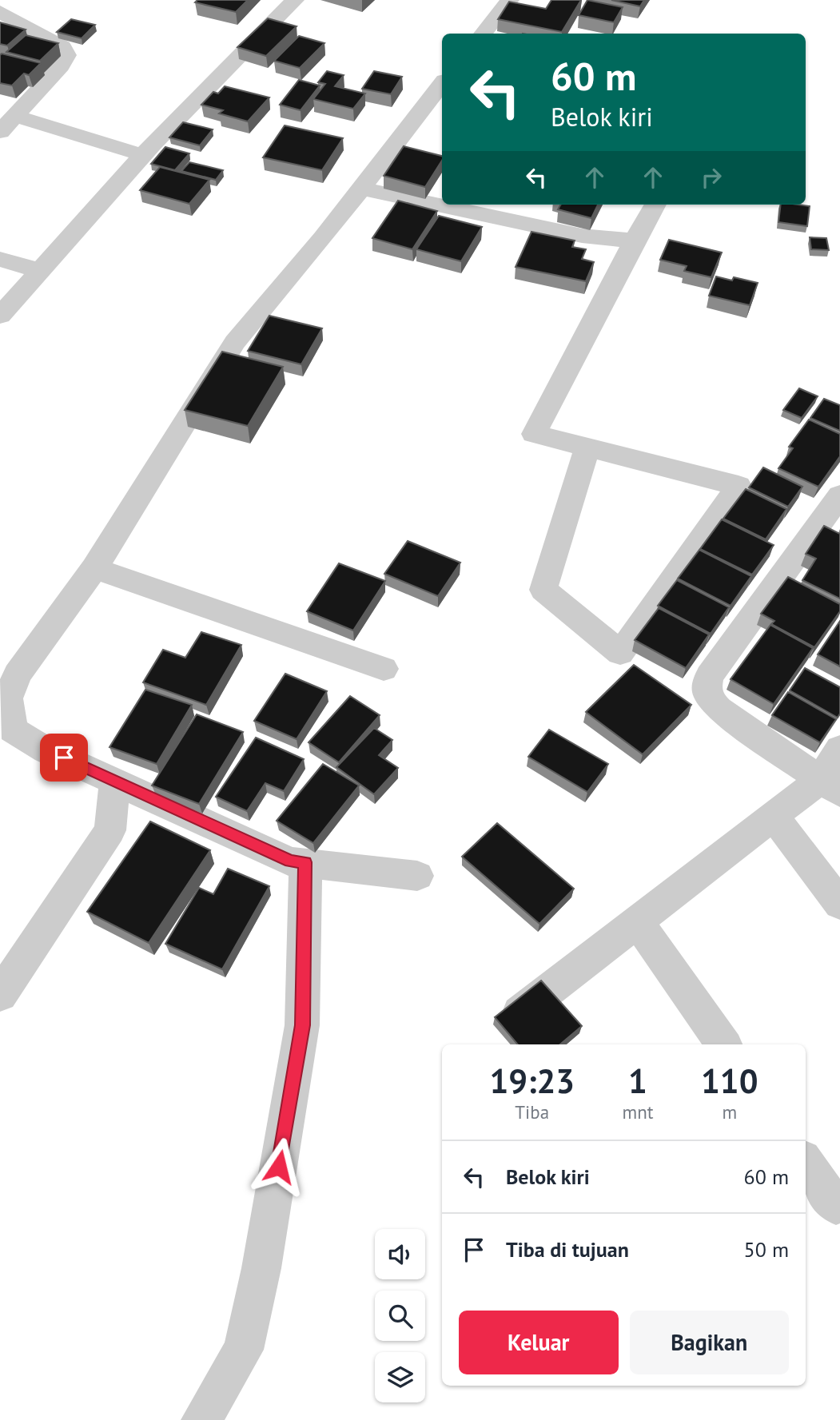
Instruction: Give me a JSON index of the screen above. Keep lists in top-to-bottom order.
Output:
{
  "page": {
    "turn": ["60 m", "Belok kiri"],
    "eta": [
      "19:23",
      "Tiba",
      "1",
      "mnt",
      "110",
      "m"
    ],
    "list": [
      {
        "name": "Belok kiri",
        "value": "60 m"
      },
      {
        "name": "Tiba di tujuan",
        "value": "50 m"
      }
    ],
    "buttons": ["Keluar", "Bagikan"]
  }
}
